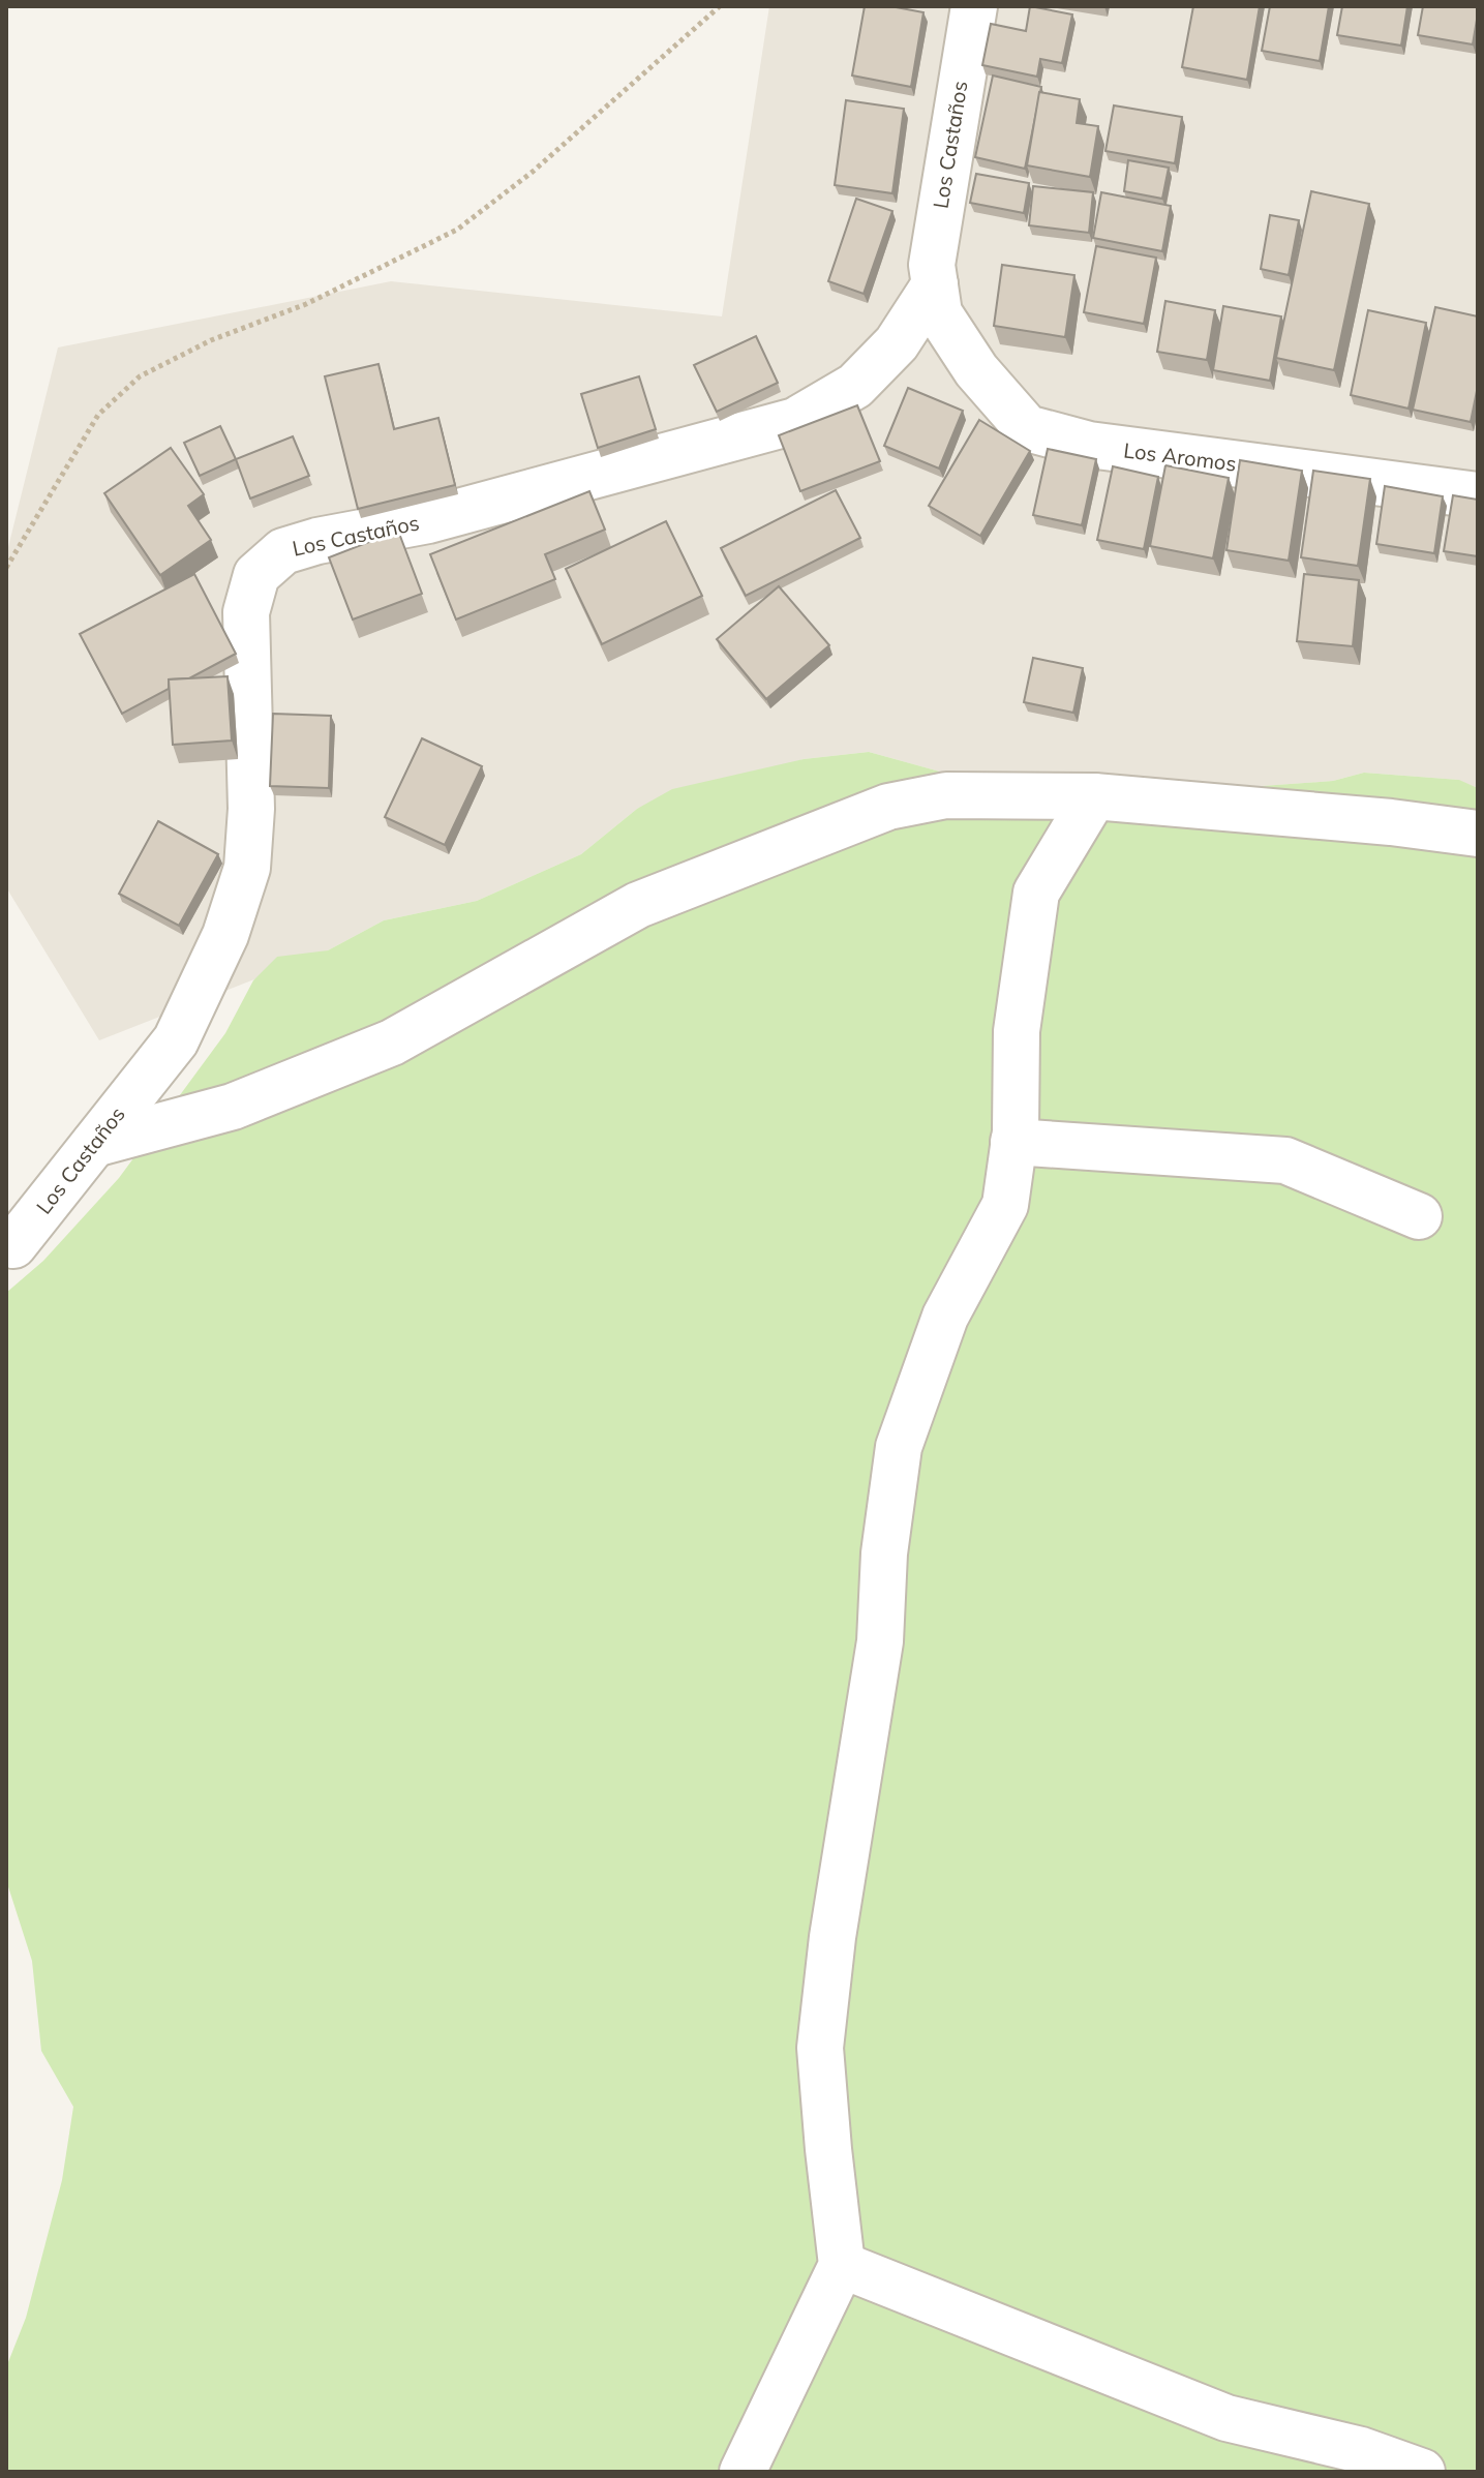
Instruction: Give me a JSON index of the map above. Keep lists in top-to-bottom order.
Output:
{
  "streets": {
    "street": ["Los Castaños", "Los Aromos"]
  },
  "crossings": [
    ["Los Castaños", "Los Aromos"]
  ]
}
